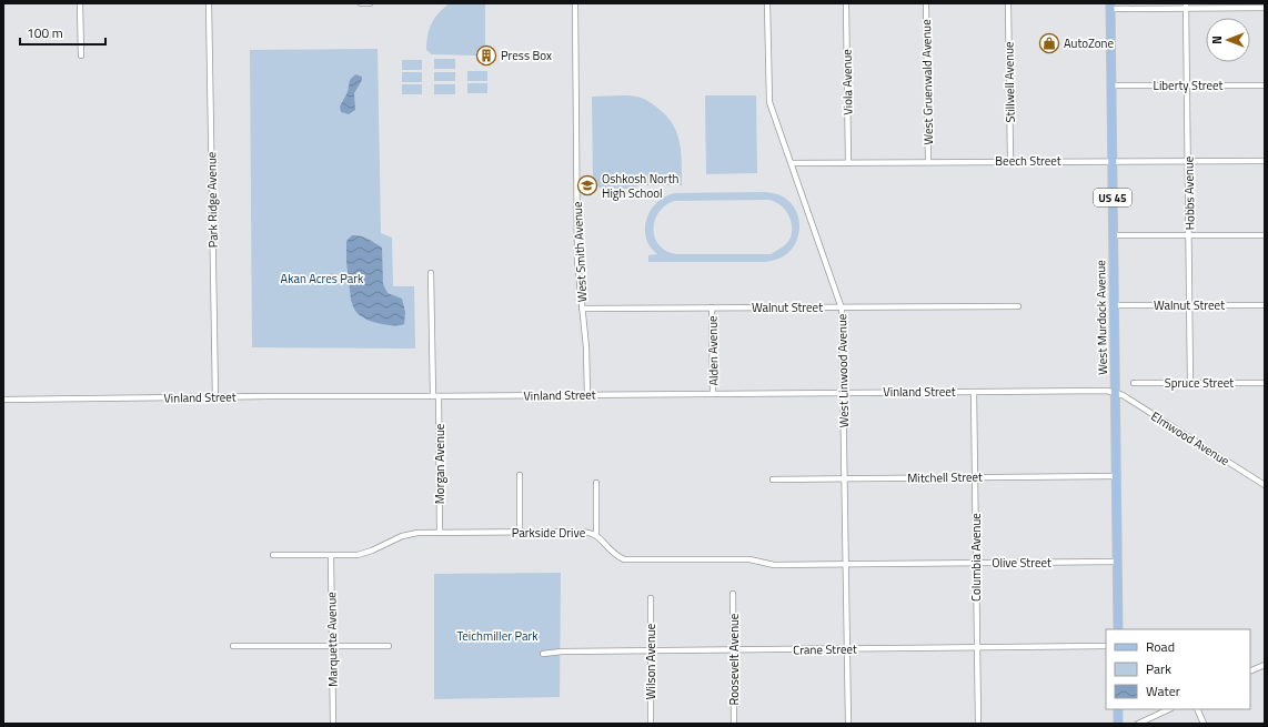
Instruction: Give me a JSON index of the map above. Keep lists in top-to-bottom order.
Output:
{
  "streets": {
    "main road": ["US 45", "West Murdock Avenue"],
    "street": [
      "Viola Avenue",
      "West Gruenwald Avenue",
      "Stillwell Avenue",
      "Liberty Street",
      "Beech Street",
      "Hobbs Avenue",
      "Park Ridge Avenue",
      "West Smith Avenue",
      "Walnut Street",
      "Alden Avenue",
      "West Linwood Avenue",
      "Spruce Street",
      "Vinland Street",
      "Elmwood Avenue",
      "Morgan Avenue",
      "Mitchell Street",
      "Parkside Drive",
      "Columbia Avenue",
      "Olive Street",
      "Marquette Avenue",
      "Crane Street",
      "Roosevelt Avenue",
      "Wilson Avenue"
    ]
  },
  "crossings": [
    ["Viola Avenue", "Beech Street"],
    ["West Gruenwald Avenue", "Beech Street"],
    ["Stillwell Avenue", "Beech Street"],
    ["Liberty Street", "Hobbs Avenue"],
    ["Liberty Street", "West Murdock Avenue"],
    ["Beech Street", "Hobbs Avenue"],
    ["Beech Street", "West Murdock Avenue"],
    ["Beech Street", "West Linwood Avenue"],
    ["Hobbs Avenue", "Walnut Street"],
    ["Hobbs Avenue", "Spruce Street"],
    ["Park Ridge Avenue", "Vinland Street"],
    ["West Smith Avenue", "Walnut Street"],
    ["West Smith Avenue", "Vinland Street"],
    ["Walnut Street", "West Murdock Avenue"],
    ["Walnut Street", "Alden Avenue"],
    ["Walnut Street", "West Linwood Avenue"],
    ["West Murdock Avenue", "Vinland Street"],
    ["West Murdock Avenue", "Elmwood Avenue"],
    ["West Murdock Avenue", "Mitchell Street"],
    ["West Murdock Avenue", "Olive Street"],
    ["Alden Avenue", "Vinland Street"],
    ["West Linwood Avenue", "Vinland Street"],
    ["West Linwood Avenue", "Mitchell Street"],
    ["West Linwood Avenue", "Parkside Drive"],
    ["West Linwood Avenue", "Olive Street"],
    ["West Linwood Avenue", "Crane Street"],
    ["Vinland Street", "Elmwood Avenue"],
    ["Vinland Street", "Morgan Avenue"],
    ["Vinland Street", "Columbia Avenue"],
    ["Morgan Avenue", "Parkside Drive"],
    ["Mitchell Street", "Columbia Avenue"],
    ["Parkside Drive", "Olive Street"],
    ["Parkside Drive", "Marquette Avenue"],
    ["Columbia Avenue", "Olive Street"],
    ["Columbia Avenue", "Crane Street"],
    ["Crane Street", "Roosevelt Avenue"],
    ["Crane Street", "Wilson Avenue"]
  ],
  "parks": ["Akan Acres Park", "Teichmiller Park"],
  "places": {
    "shop": ["AutoZone"],
    "building": ["Press Box"],
    "school or university": ["Oshkosh North High School"]
  },
  "legend": ["Road", "Park", "Water"],
  "scale_bar": "100 m",
  "north": "left"
}
